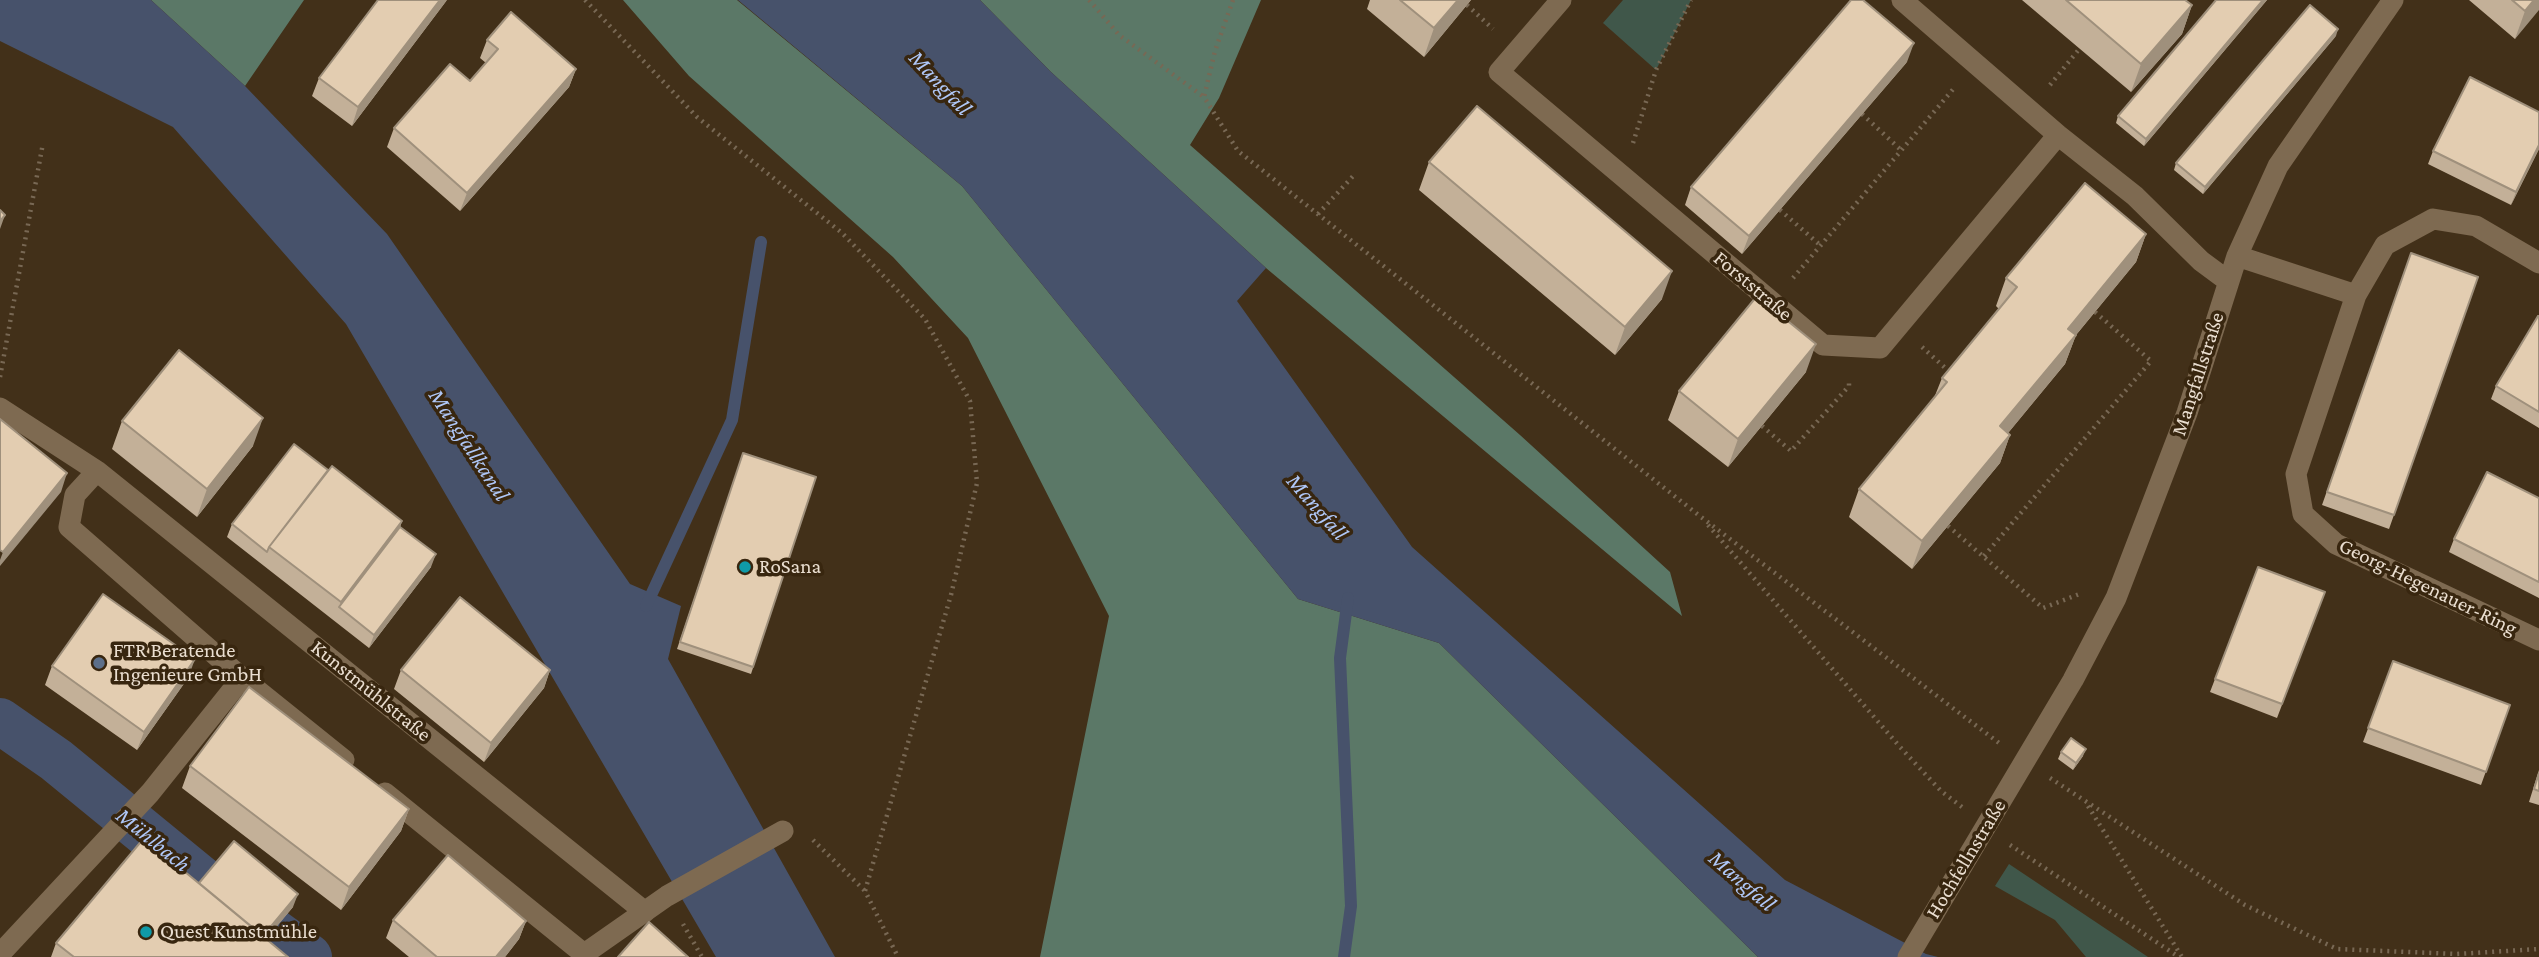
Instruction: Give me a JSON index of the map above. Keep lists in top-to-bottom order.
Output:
{
  "streets": {
    "street": [
      "Forststraße",
      "Mangfallstraße",
      "Georg-Hegenauer-Ring",
      "Kunstmühlstraße",
      "Hochfellnstraße"
    ]
  },
  "crossings": [
    ["Mangfallstraße", "Hochfellnstraße"]
  ],
  "water": ["Mangfall", "Mangfallkanal", "Mühlbach"],
  "places": ["RoSana", "FTR Beratende Ingenieure GmbH", "Quest Kunstmühle"]
}
